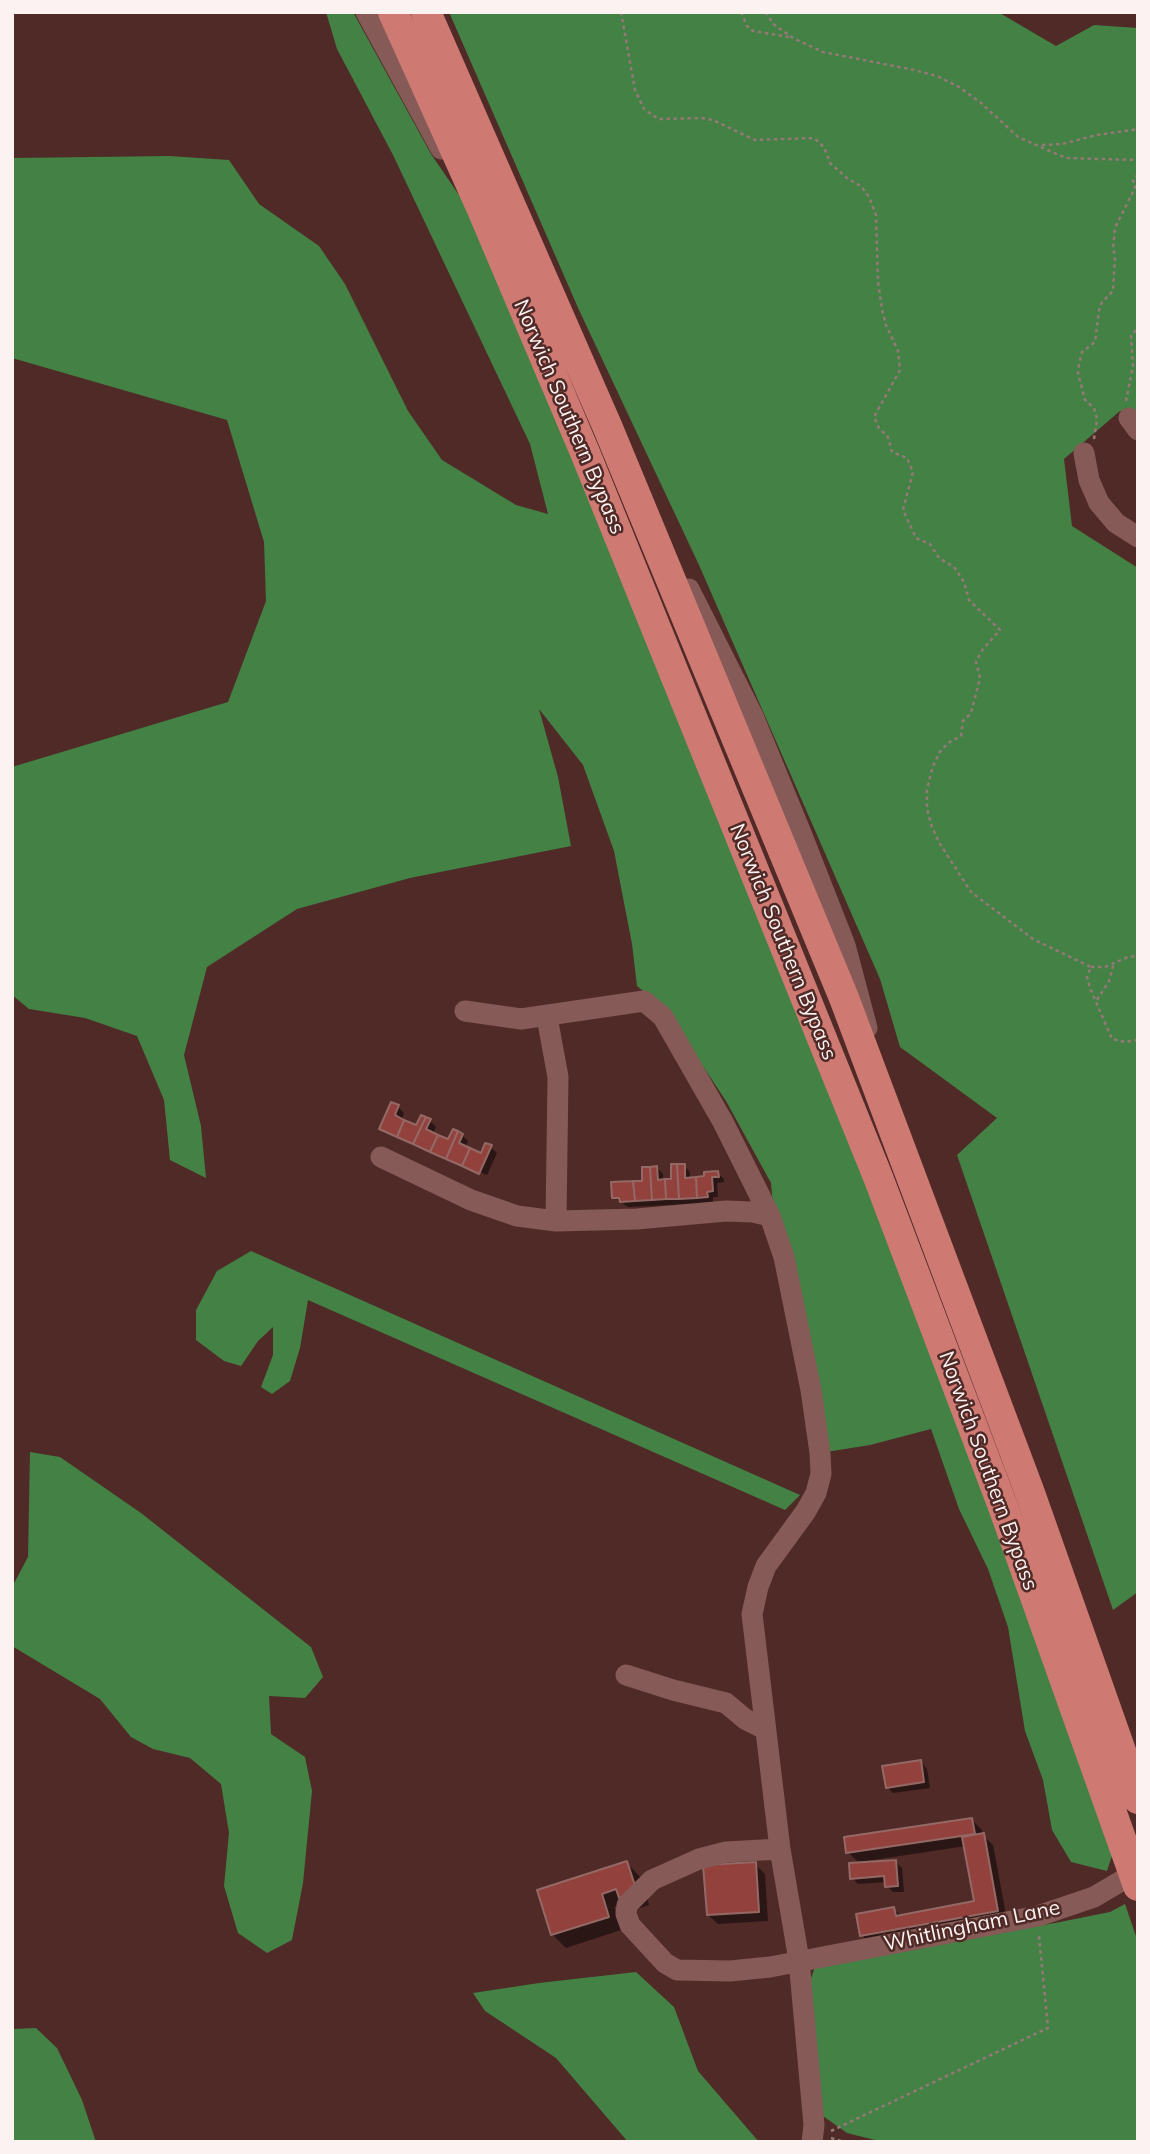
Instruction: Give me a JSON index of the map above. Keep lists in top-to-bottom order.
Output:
{
  "streets": {
    "highway": ["Norwich Southern Bypass"],
    "street": ["Whitlingham Lane"]
  }
}
